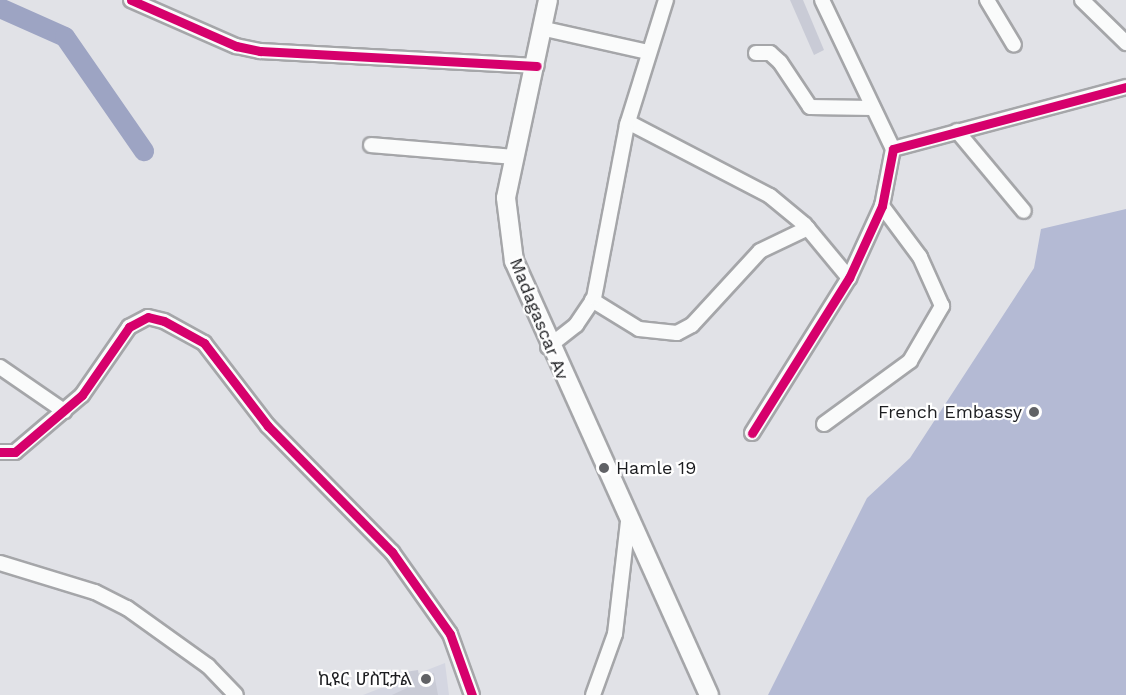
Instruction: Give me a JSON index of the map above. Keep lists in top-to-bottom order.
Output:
{
  "streets": {
    "main road": ["Madagascar Av"]
  },
  "places": ["French Embassy", "Hamle 19", "ኪዩር ሆስፒታል"]
}
